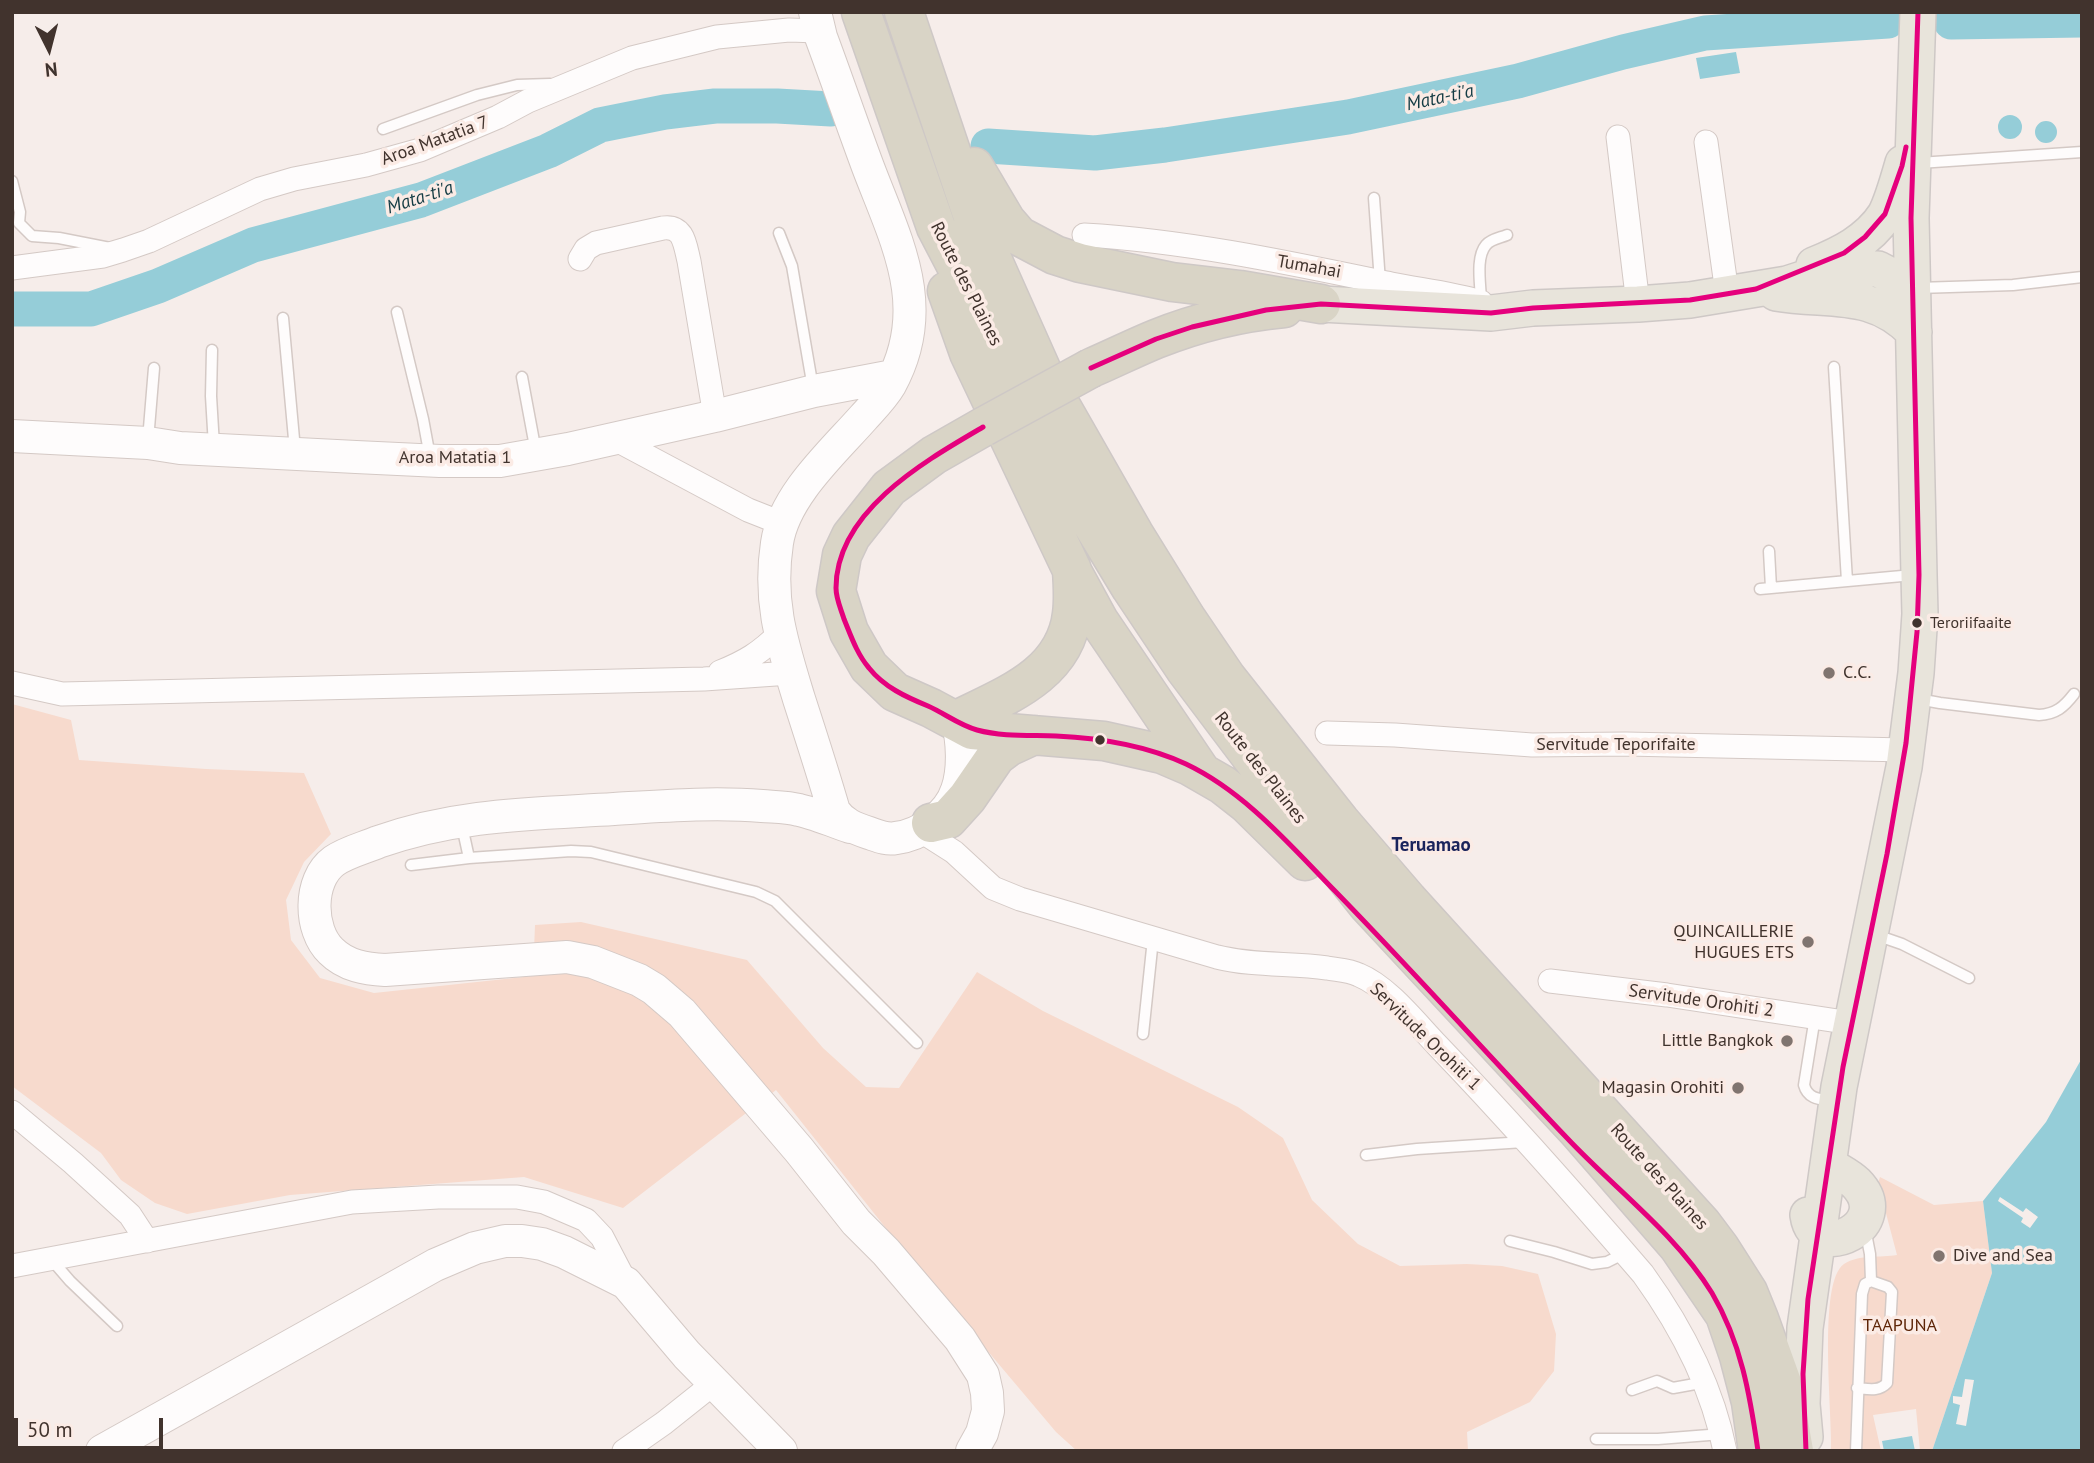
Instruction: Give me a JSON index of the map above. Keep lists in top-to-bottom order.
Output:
{
  "streets": {
    "highway": ["Route des Plaines"],
    "main road": ["Aroa Matatia 1"],
    "street": [
      "Aroa Matatia 7",
      "Tumahai",
      "Servitude Teporifaite",
      "Servitude Orohiti 2",
      "Servitude Orohiti 1"
    ]
  },
  "districts": ["Teruamao"],
  "water": ["Mata-ti'a"],
  "parks": ["TAAPUNA"],
  "places": [
    "Teroriifaaite",
    "C.C.",
    "QUINCAILLERIE HUGUES ETS",
    "Little Bangkok",
    "Magasin Orohiti",
    "Dive and Sea"
  ],
  "scale_bar": "50 m",
  "north": "bottom"
}
